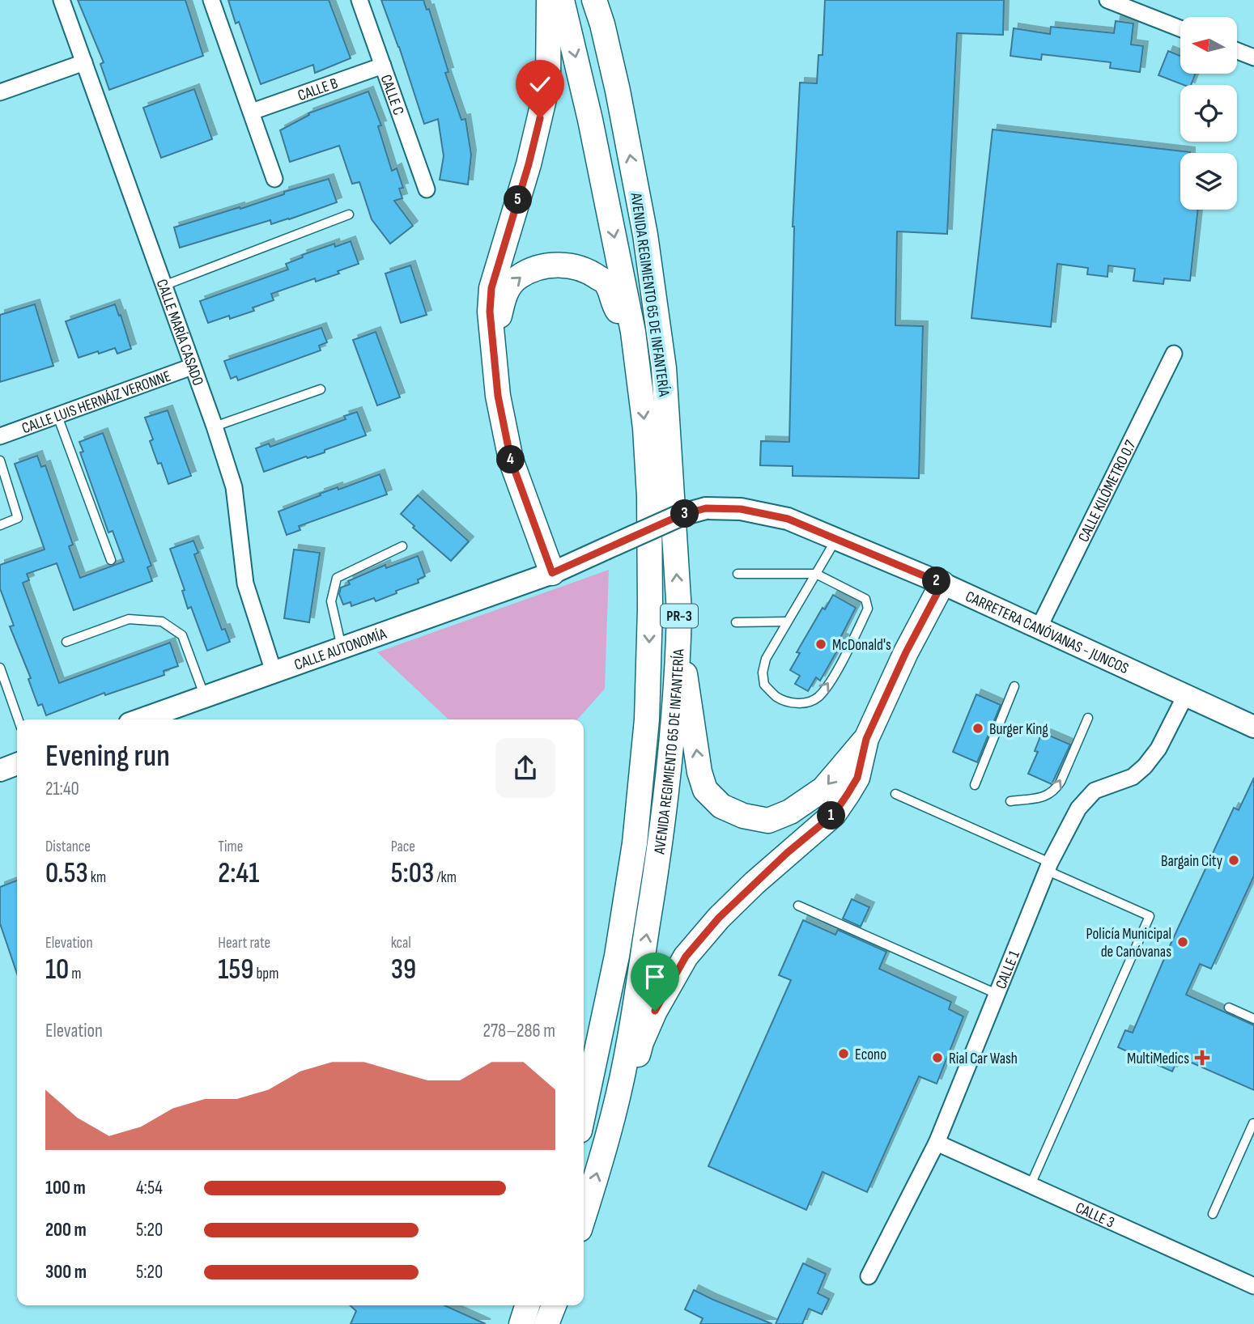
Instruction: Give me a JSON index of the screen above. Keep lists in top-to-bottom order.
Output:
{
  "streets": {
    "main road": [
      "AVENIDA REGIMIENTO 65 DE INFANTERÍA",
      "PR-3",
      "CARRETERA CANÓVANAS - JUNCOS",
      "CALLE AUTONOMÍA"
    ],
    "street": [
      "CALLE B",
      "CALLE C",
      "CALLE MARÍA CASADO",
      "CALLE LUIS HERNÁIZ VERONNE",
      "CALLE KILÓMETRO 0.7",
      "CALLE 1",
      "CALLE 3"
    ]
  },
  "crossings": [
    ["CALLE B", "CALLE C"],
    ["CALLE MARÍA CASADO", "CALLE LUIS HERNÁIZ VERONNE"],
    ["CALLE MARÍA CASADO", "CALLE AUTONOMÍA"],
    ["CALLE KILÓMETRO 0.7", "CARRETERA CANÓVANAS - JUNCOS"],
    ["CARRETERA CANÓVANAS - JUNCOS", "CALLE AUTONOMÍA"],
    ["CARRETERA CANÓVANAS - JUNCOS", "CALLE 1"],
    ["CALLE 1", "CALLE 3"]
  ],
  "places": {
    "other": [
      "McDonald's",
      "Burger King",
      "Bargain City",
      "Policía Municipal de Canóvanas",
      "Econo",
      "Rial Car Wash"
    ],
    "health": ["MultiMedics"]
  },
  "north": "left",
  "page": {
    "pins": [
      "5",
      "4",
      "3",
      "2",
      "1"
    ],
    "heading": ["Evening run", "21:40"],
    "stats": [
      ["Distance", "0.53 km"],
      ["Time", "2:41"],
      ["Pace", "5:03 /km"],
      ["Elevation", "10 m"],
      ["Heart rate", "159 bpm"],
      ["kcal", "39"]
    ],
    "chart": ["Elevation", "278–286 m"],
    "list": [
      {
        "name": "100 m",
        "note": "4:54"
      },
      {
        "name": "200 m",
        "note": "5:20"
      },
      {
        "name": "300 m",
        "note": "5:20"
      }
    ]
  }
}
